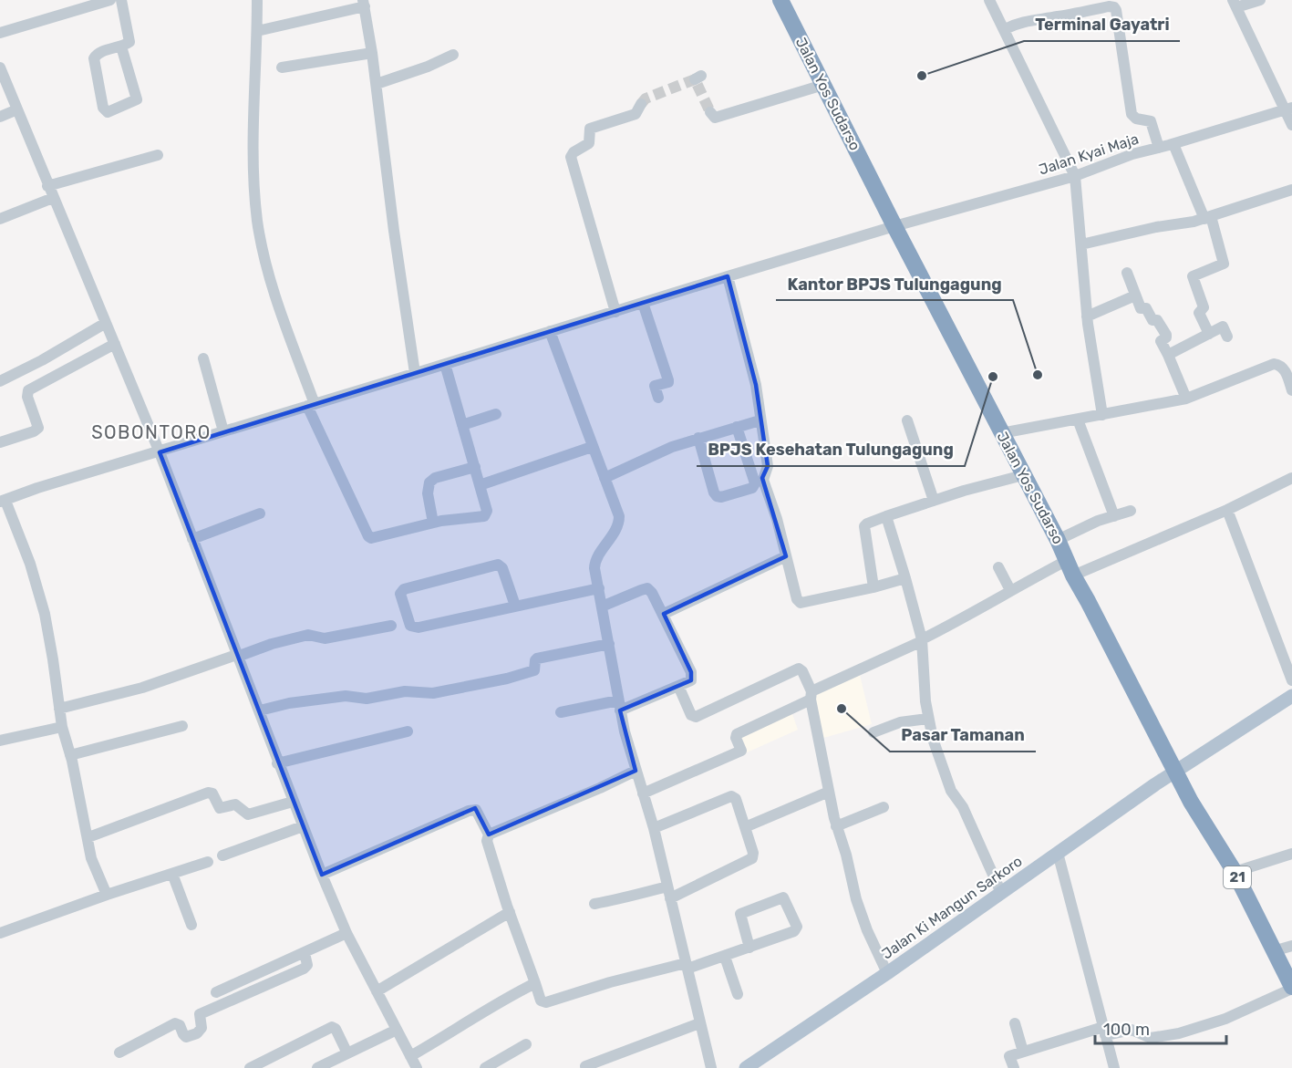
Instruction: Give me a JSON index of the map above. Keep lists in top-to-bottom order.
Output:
{
  "streets": {
    "highway": ["Jalan Yos Sudarso", "21"],
    "main road": ["Jalan Ki Mangun Sarkoro"],
    "street": ["Jalan Kyai Maja"]
  },
  "crossings": [
    ["Jalan Yos Sudarso", "Jalan Kyai Maja"],
    ["Jalan Yos Sudarso", "21"],
    ["Jalan Yos Sudarso", "Jalan Ki Mangun Sarkoro"],
    ["21", "Jalan Ki Mangun Sarkoro"]
  ],
  "districts": ["SOBONTORO"],
  "places": [
    "Terminal Gayatri",
    "Kantor BPJS Tulungagung",
    "BPJS Kesehatan Tulungagung",
    "Pasar Tamanan"
  ],
  "scale_bar": "100 m"
}
